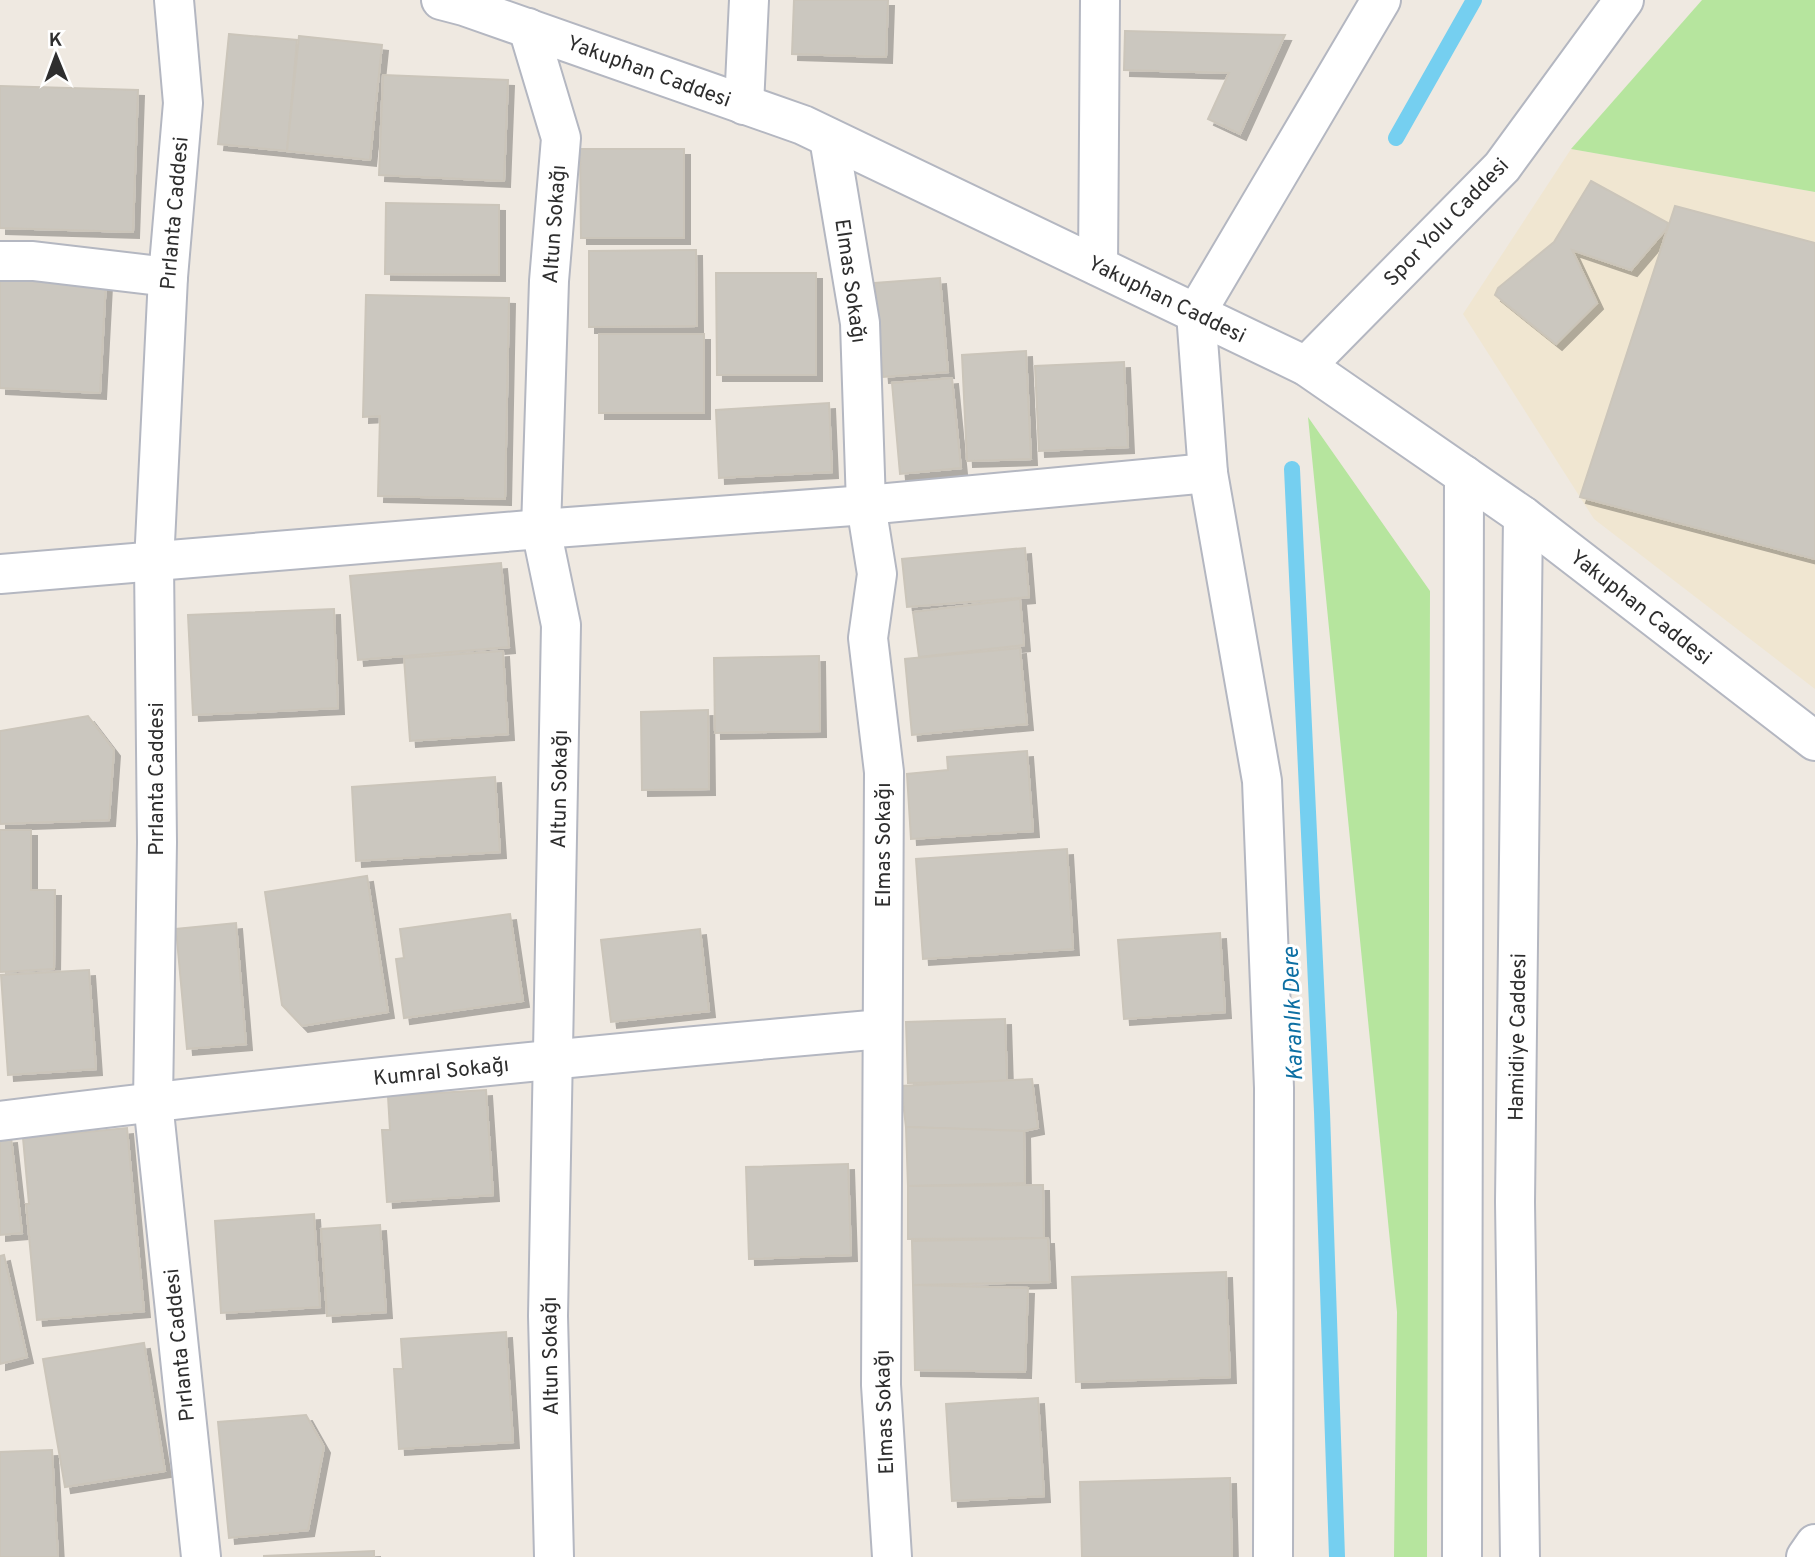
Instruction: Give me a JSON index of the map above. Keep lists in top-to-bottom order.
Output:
{
  "streets": {
    "street": [
      "Yakuphan Caddesi",
      "Pırlanta Caddesi",
      "Spor Yolu Caddesi",
      "Altun Sokağı",
      "Elmas Sokağı",
      "Hamidiye Caddesi",
      "Kumral Sokağı"
    ]
  },
  "crossings": [
    ["Yakuphan Caddesi", "Spor Yolu Caddesi"],
    ["Yakuphan Caddesi", "Altun Sokağı"],
    ["Yakuphan Caddesi", "Elmas Sokağı"],
    ["Yakuphan Caddesi", "Hamidiye Caddesi"],
    ["Pırlanta Caddesi", "Kumral Sokağı"],
    ["Altun Sokağı", "Kumral Sokağı"],
    ["Elmas Sokağı", "Kumral Sokağı"]
  ],
  "water": ["Karanlık Dere"],
  "north": "top"
}
